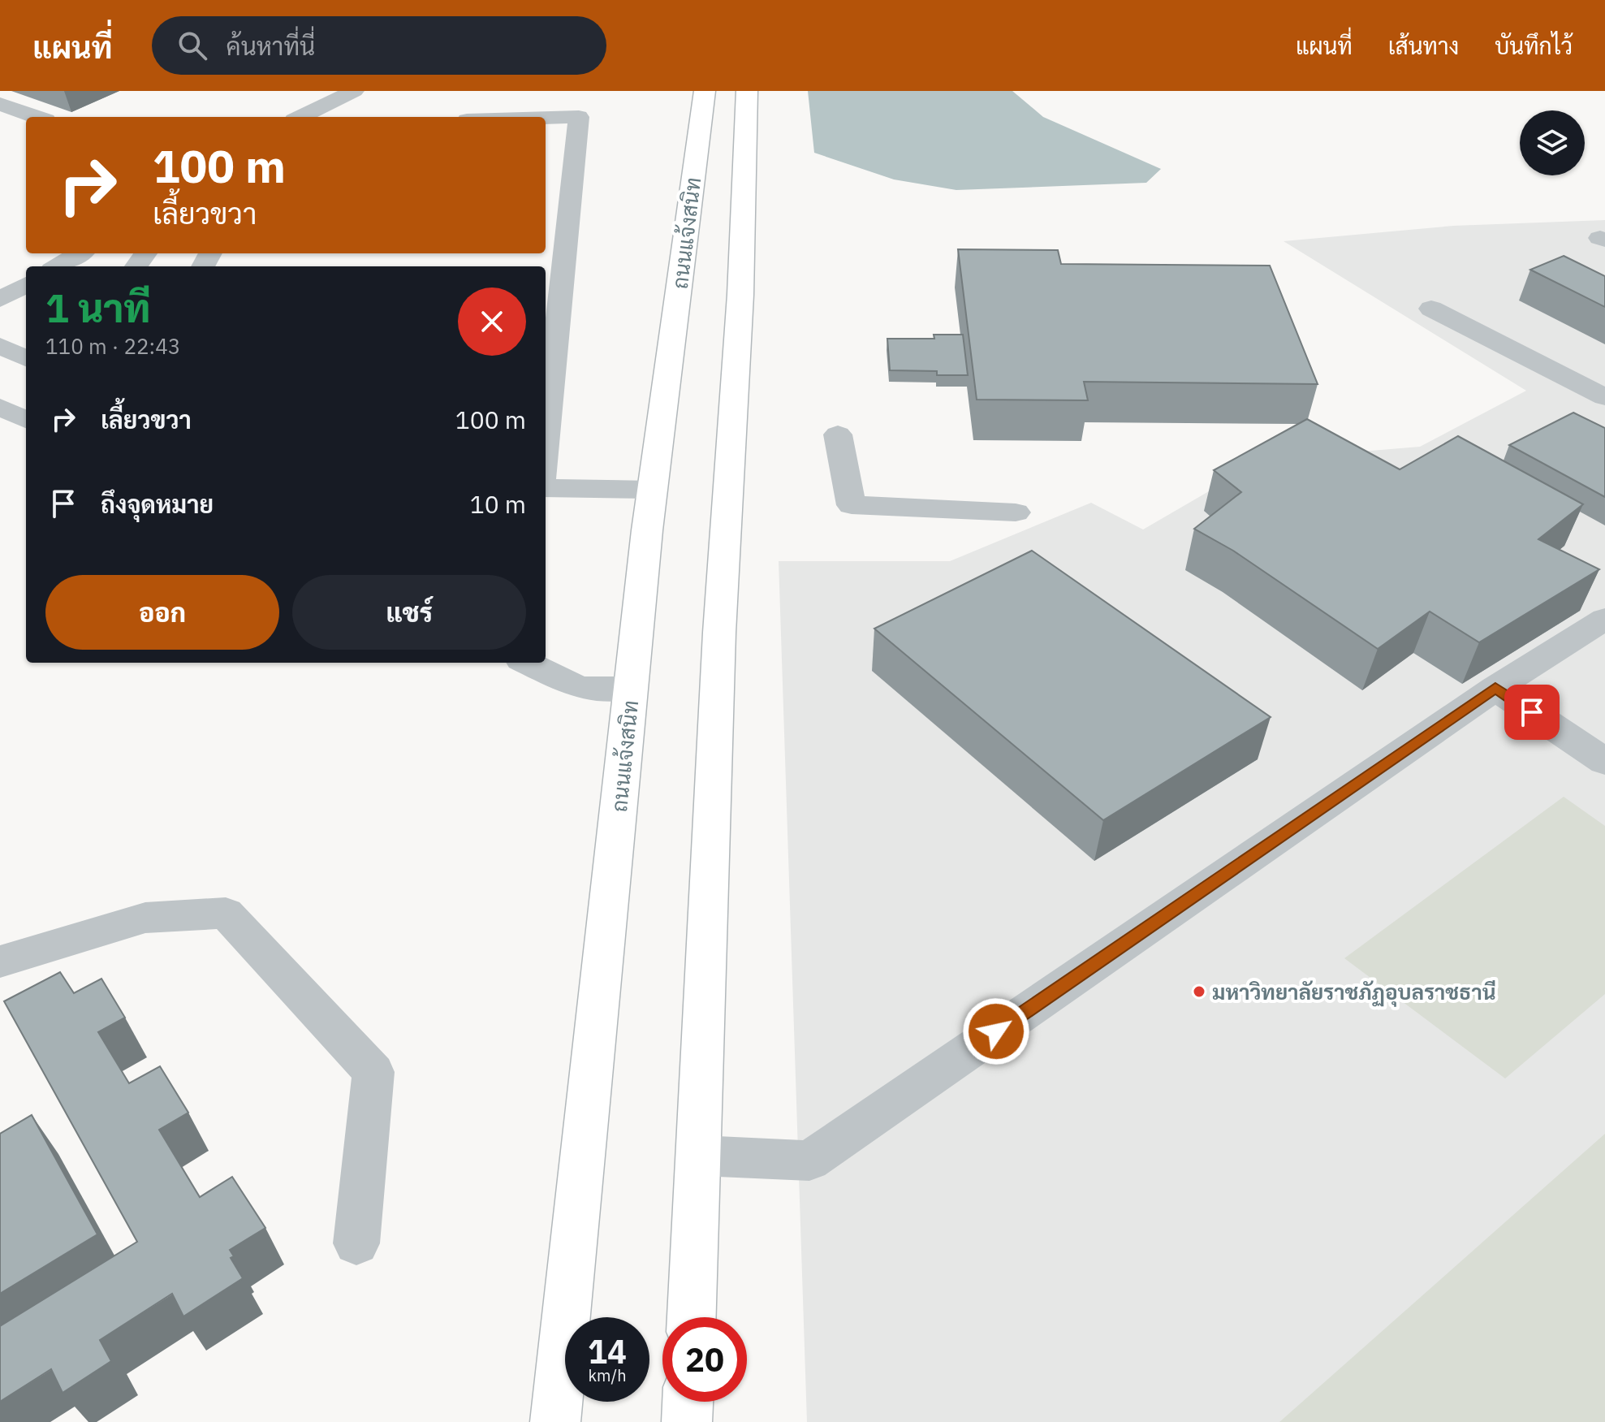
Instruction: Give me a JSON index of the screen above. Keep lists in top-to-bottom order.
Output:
{
  "streets": {
    "main road": ["ถนนแจ้งสนิท"]
  },
  "places": ["มหาวิทยาลัยราชภัฏอุบลราชธานี"],
  "page": {
    "header": "แผนที่",
    "search": "ค้นหาที่นี่",
    "nav": ["แผนที่", "เส้นทาง", "บันทึกไว้"],
    "turn": ["100 m", "เลี้ยวขวา"],
    "heading": ["1 นาที", "110 m · 22:43"],
    "list": [
      {
        "name": "เลี้ยวขวา",
        "value": "100 m"
      },
      {
        "name": "ถึงจุดหมาย",
        "value": "10 m"
      }
    ],
    "buttons": ["ออก", "แชร์"],
    "speed": "14 km/h",
    "limit": "20"
  }
}
